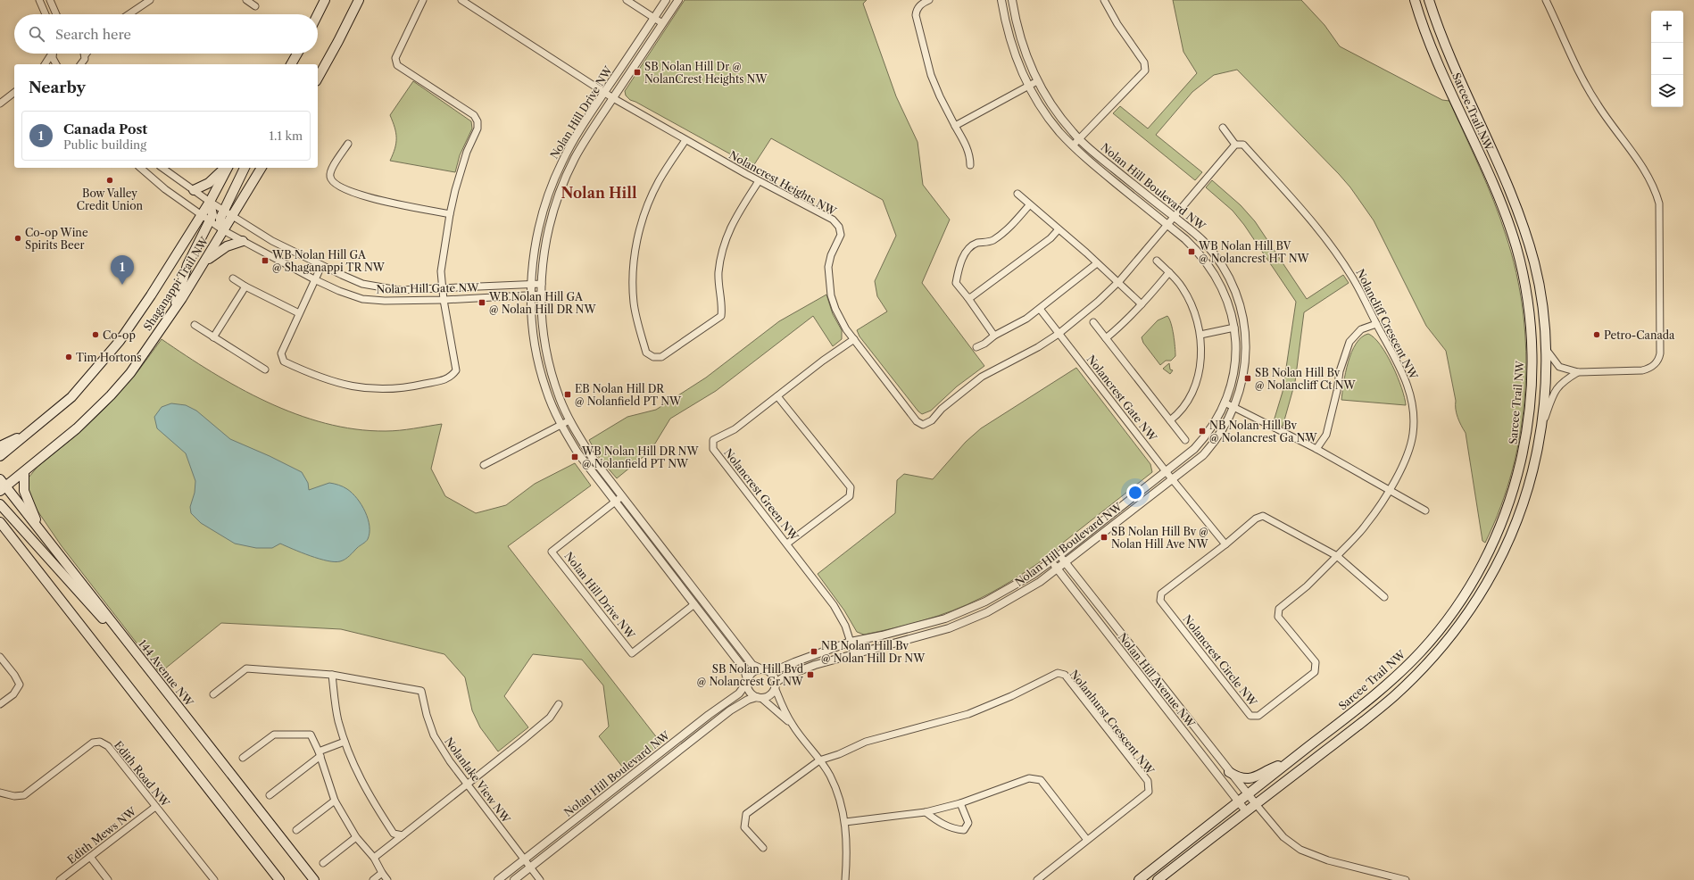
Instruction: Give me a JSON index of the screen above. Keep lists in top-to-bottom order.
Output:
{
  "streets": {
    "main road": ["Sarcee Trail NW", "Shaganappi Trail NW", "144 Avenue NW"],
    "street": [
      "Nolan Hill Drive NW",
      "Nolancrest Heights NW",
      "Nolan Hill Boulevard NW",
      "Nolan Hill Gate NW",
      "Nolancliff Crescent NW",
      "Nolancrest Gate NW",
      "Nolancrest Green NW",
      "Nolancrest Circle NW",
      "Nolan Hill Avenue NW",
      "Nolanhurst Crescent NW",
      "Edith Road NW",
      "Nolanlake View NW",
      "Edith Mews NW"
    ]
  },
  "crossings": [
    ["Sarcee Trail NW", "Nolan Hill Avenue NW"],
    ["Nolan Hill Drive NW", "Nolancrest Heights NW"],
    ["Nolan Hill Drive NW", "Nolan Hill Boulevard NW"],
    ["Nolan Hill Drive NW", "Nolan Hill Gate NW"],
    ["Nolancrest Heights NW", "Nolan Hill Boulevard NW"],
    ["Nolancrest Heights NW", "Nolancrest Gate NW"],
    ["Nolancrest Heights NW", "Nolancrest Green NW"],
    ["Nolan Hill Boulevard NW", "Nolancrest Gate NW"],
    ["Nolan Hill Boulevard NW", "Nolancrest Green NW"],
    ["Nolan Hill Boulevard NW", "Nolan Hill Avenue NW"],
    ["Nolan Hill Boulevard NW", "Nolanlake View NW"],
    ["Shaganappi Trail NW", "Nolan Hill Gate NW"],
    ["Shaganappi Trail NW", "144 Avenue NW"],
    ["Nolancliff Crescent NW", "Nolancrest Circle NW"],
    ["Edith Road NW", "Edith Mews NW"]
  ],
  "districts": ["Nolan Hill"],
  "places": {
    "transit": [
      "SB Nolan Hill Dr @ NolanCrest Heights NW",
      "WB Nolan Hill BV @ Nolancrest HT NW",
      "WB Nolan Hill GA @ Shaganappi TR NW",
      "WB Nolan Hill GA @ Nolan Hill DR NW",
      "SB Nolan Hill Bv @ Nolancliff Ct NW",
      "EB Nolan Hill DR @ Nolanfield PT NW",
      "NB Nolan Hill Bv @ Nolancrest Ga NW",
      "WB Nolan Hill DR NW @ Nolanfield PT NW",
      "SB Nolan Hill Bv @ Nolan Hill Ave NW",
      "NB Nolan Hill Bv @ Nolan Hill Dr NW",
      "SB Nolan Hill Bvd @ Nolancrest Gr NW"
    ],
    "other": [
      "Bow Valley Credit Union",
      "Co-op Wine Spirits Beer",
      "Co-op",
      "Petro-Canada",
      "Tim Hortons"
    ]
  },
  "page": {
    "map_buttons": ["+", "−"],
    "search": "Search here",
    "heading": "Nearby",
    "list": [
      {
        "mark": "1",
        "name": "Canada Post",
        "note": "Public building",
        "value": "1.1 km"
      }
    ],
    "pins": "1"
  }
}
